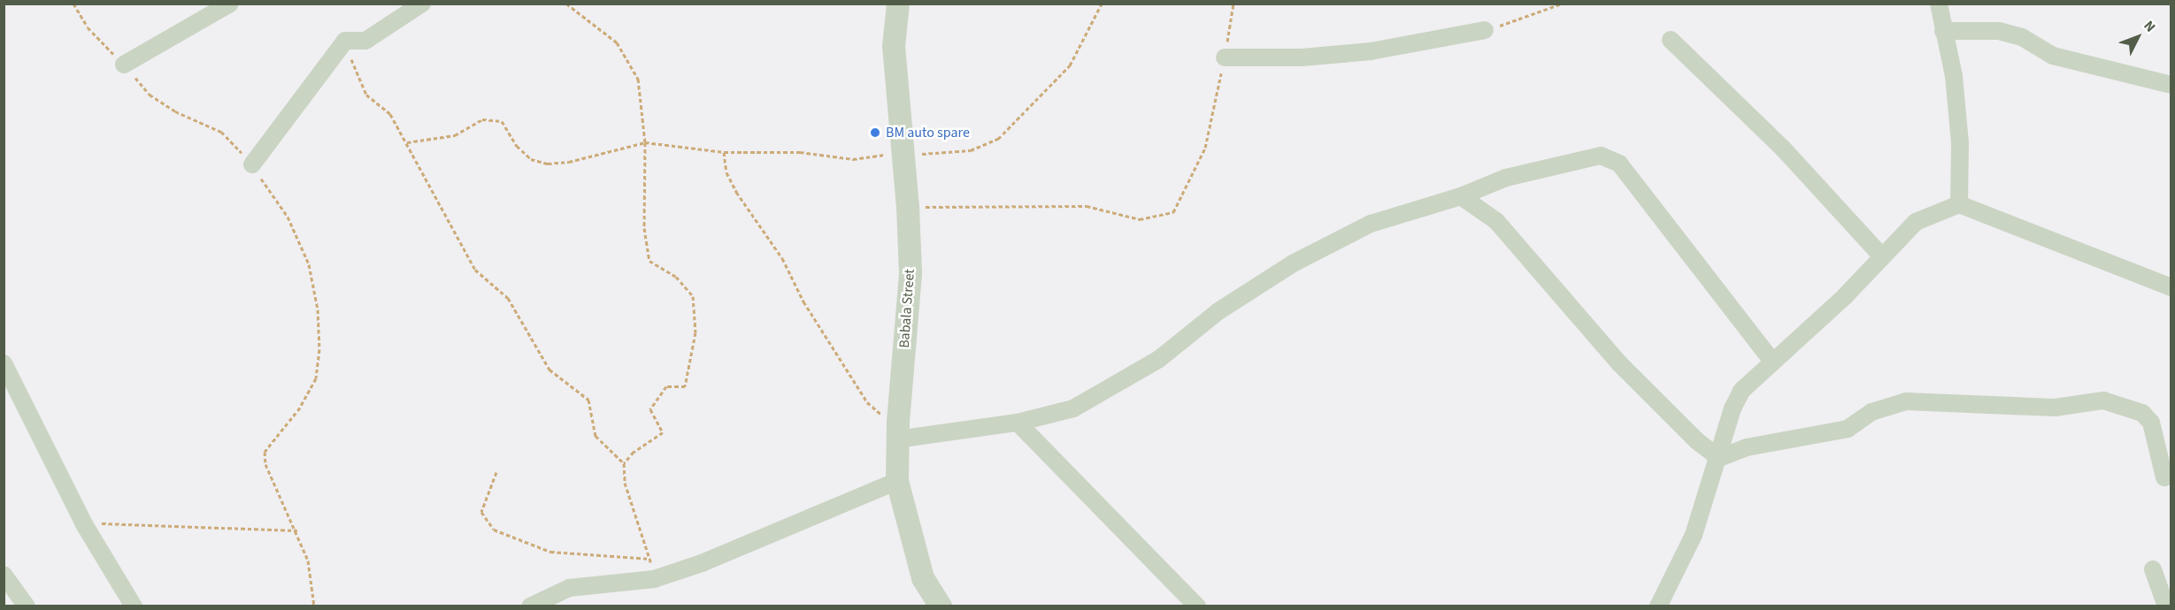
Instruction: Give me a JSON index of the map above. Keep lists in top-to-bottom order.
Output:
{
  "streets": {
    "street": ["Babala Street"]
  },
  "places": ["BM auto spare"],
  "north": "top right"
}
